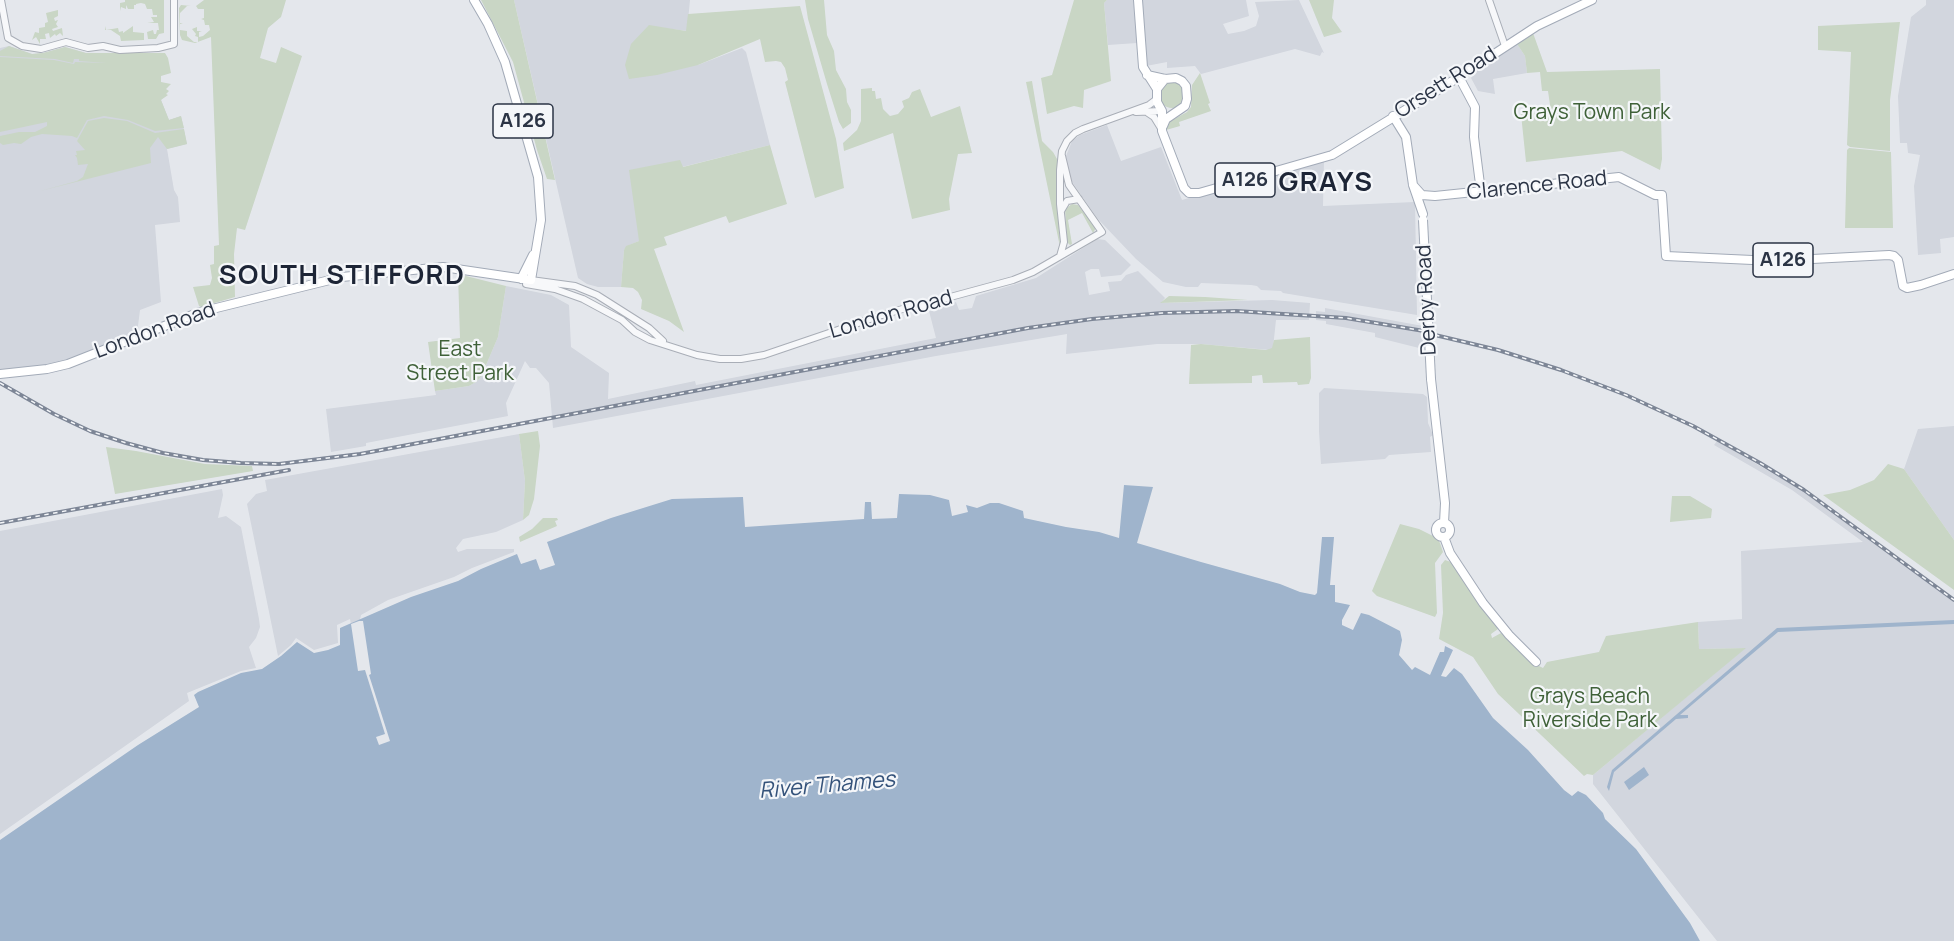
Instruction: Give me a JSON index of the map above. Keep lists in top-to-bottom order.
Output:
{
  "streets": {
    "main road": [
      "Orsett Road",
      "A126",
      "Clarence Road",
      "Derby Road",
      "London Road"
    ]
  },
  "crossings": [
    ["Orsett Road", "A126"],
    ["Orsett Road", "Derby Road"],
    ["A126", "London Road"],
    ["Clarence Road", "Derby Road"]
  ],
  "districts": ["GRAYS", "SOUTH STIFFORD"],
  "water": ["River Thames"],
  "parks": ["Grays Town Park", "East Street Park", "Grays Beach Riverside Park"]
}
